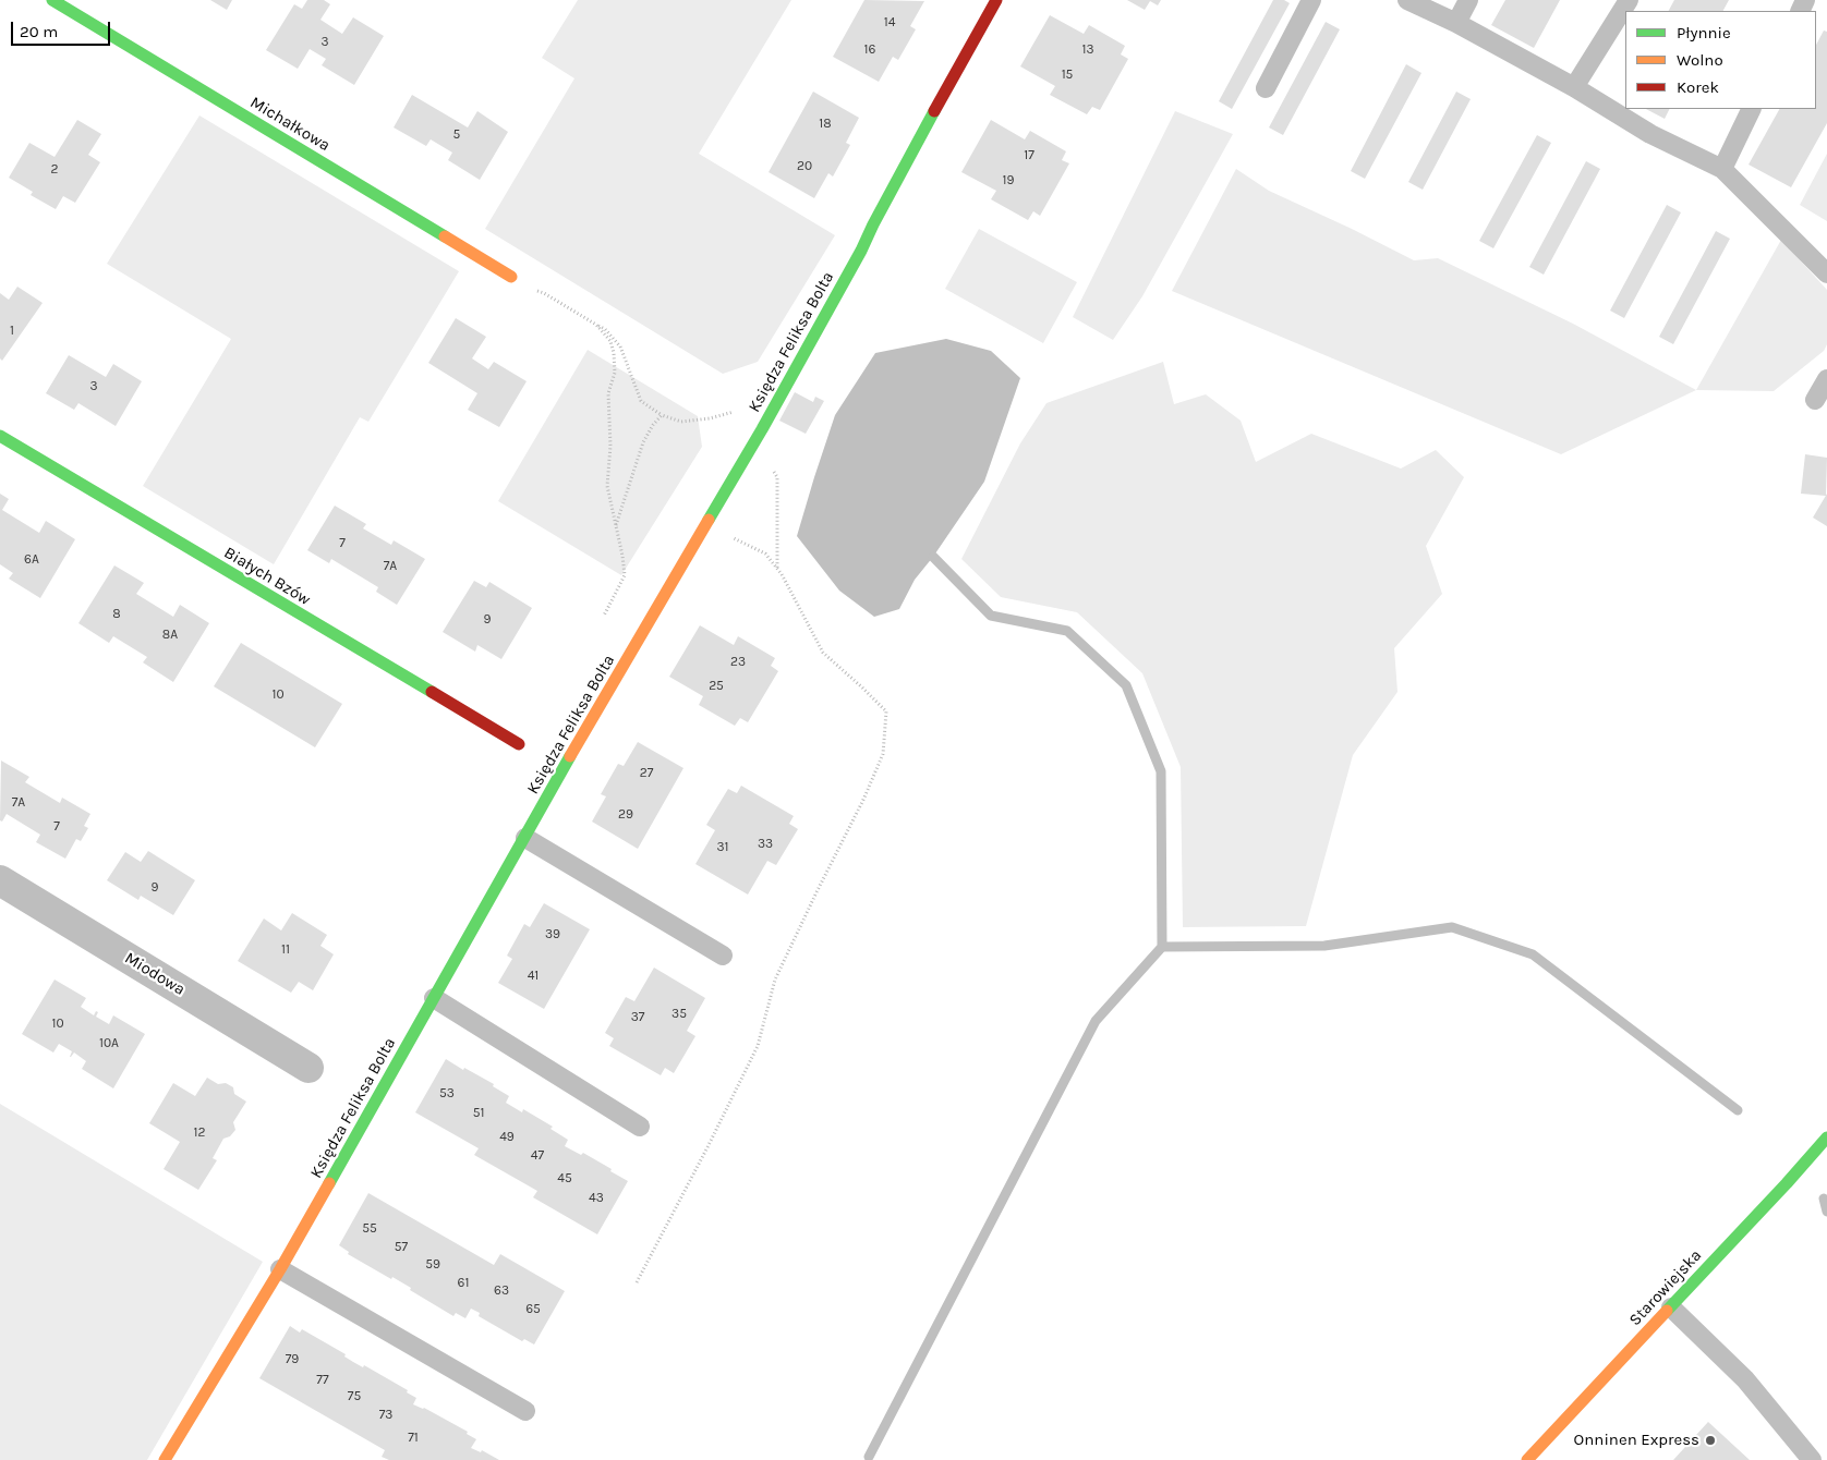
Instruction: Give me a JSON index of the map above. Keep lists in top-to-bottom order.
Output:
{
  "streets": {
    "street": [
      "Michałkowa",
      "Księdza Feliksa Bolta",
      "Białych Bzów",
      "Miodowa",
      "Starowiejska"
    ]
  },
  "places": ["Onninen Express"],
  "house_numbers": [
    "14",
    "3",
    "16",
    "13",
    "15",
    "18",
    "5",
    "17",
    "20",
    "2",
    "19",
    "1",
    "3",
    "7",
    "6A",
    "7A",
    "8",
    "9",
    "8A",
    "23",
    "25",
    "10",
    "27",
    "7A",
    "29",
    "7",
    "33",
    "31",
    "9",
    "39",
    "11",
    "41",
    "35",
    "37",
    "10",
    "10A",
    "53",
    "51",
    "12",
    "49",
    "47",
    "45",
    "43",
    "55",
    "57",
    "59",
    "61",
    "63",
    "65",
    "79",
    "77",
    "75",
    "73",
    "71"
  ],
  "legend": ["Płynnie", "Wolno", "Korek"],
  "scale_bar": "20 m"
}
